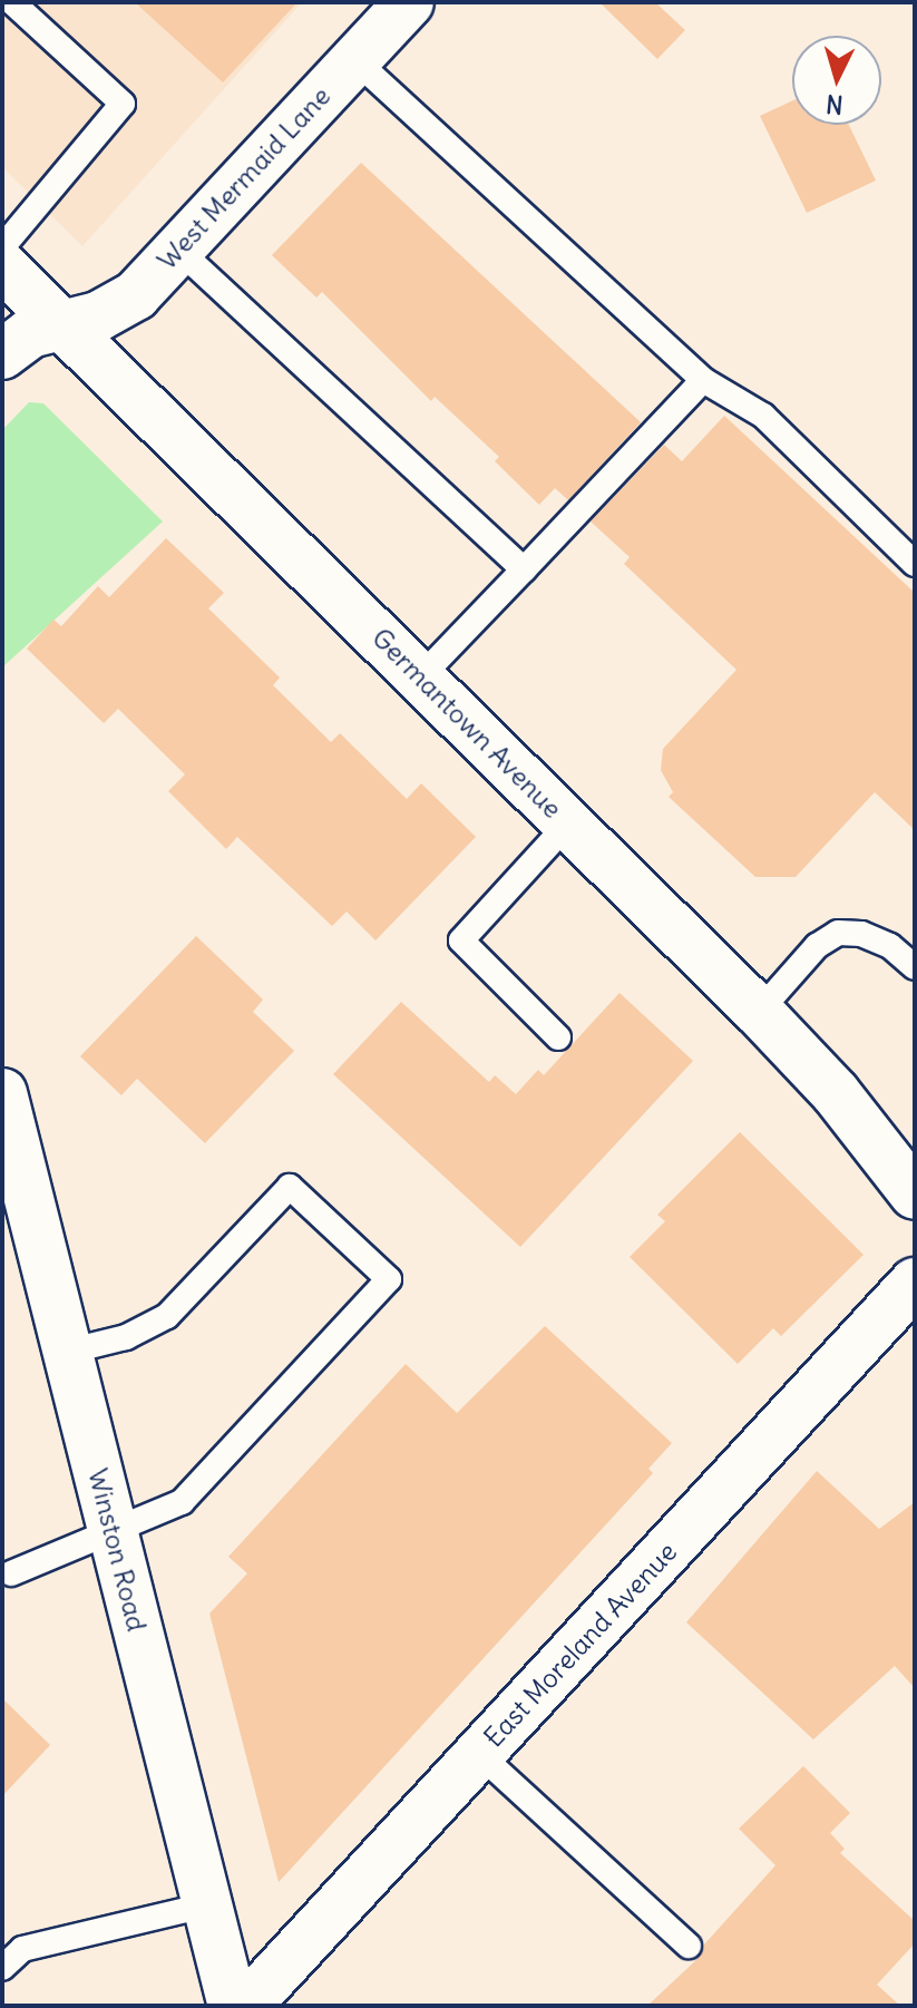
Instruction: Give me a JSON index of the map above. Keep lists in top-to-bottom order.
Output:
{
  "streets": {
    "street": [
      "West Mermaid Lane",
      "Germantown Avenue",
      "Winston Road",
      "East Moreland Avenue"
    ]
  },
  "crossings": [
    ["West Mermaid Lane", "Germantown Avenue"]
  ],
  "north": "bottom"
}
